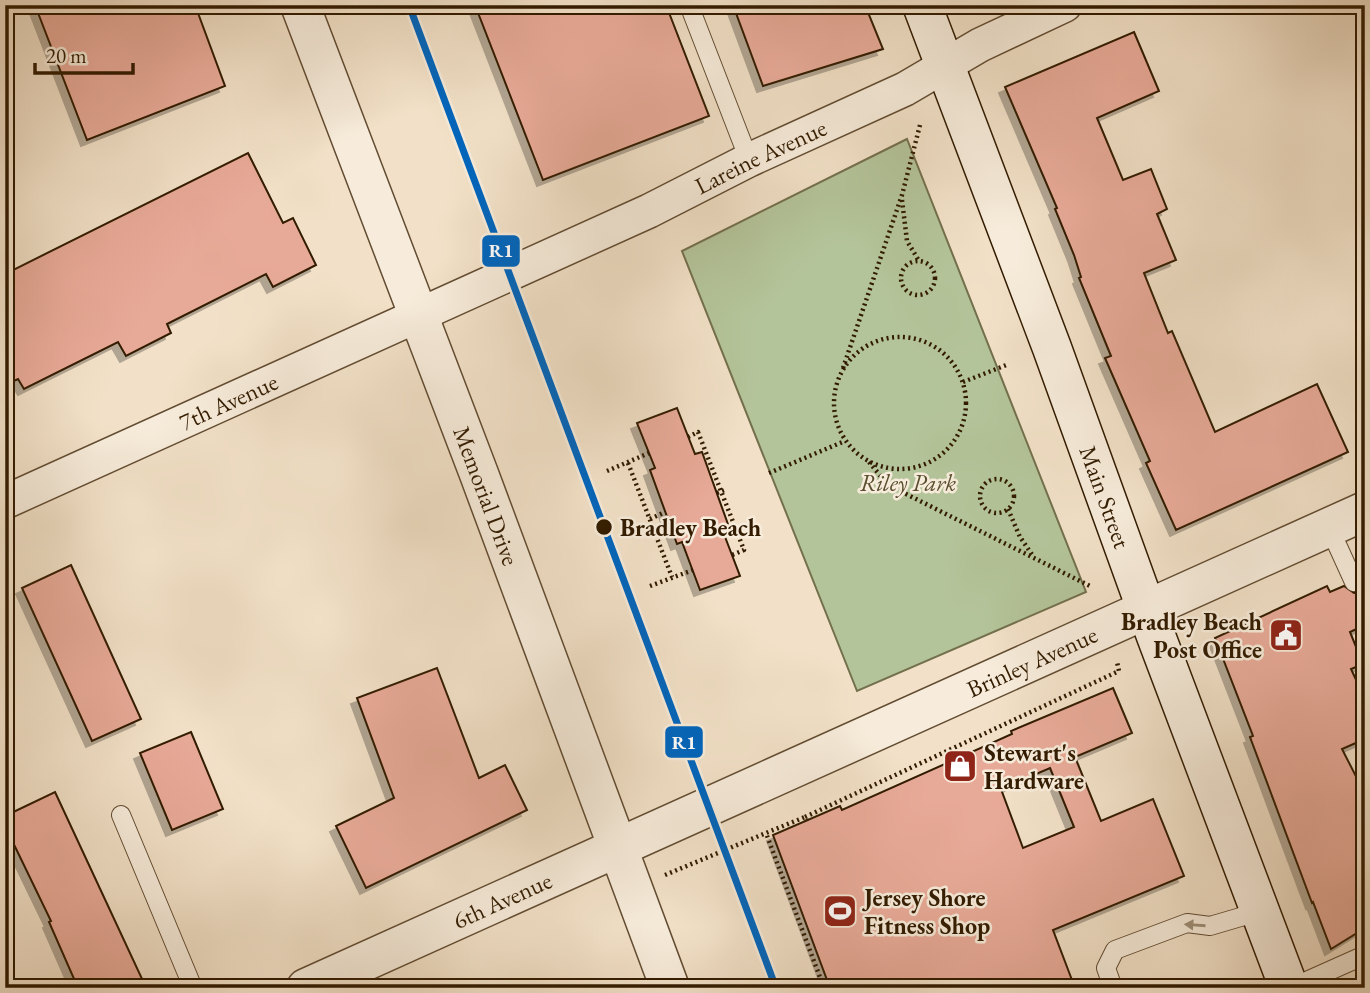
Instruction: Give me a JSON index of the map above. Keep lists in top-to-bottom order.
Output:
{
  "streets": {
    "street": [
      "Lareine Avenue",
      "7th Avenue",
      "Memorial Drive",
      "Main Street",
      "Brinley Avenue",
      "6th Avenue"
    ]
  },
  "crossings": [
    ["Lareine Avenue", "7th Avenue"],
    ["Lareine Avenue", "Main Street"],
    ["7th Avenue", "Memorial Drive"],
    ["Memorial Drive", "6th Avenue"],
    ["Main Street", "Brinley Avenue"],
    ["Brinley Avenue", "6th Avenue"]
  ],
  "parks": ["Riley Park"],
  "places": {
    "other": ["Bradley Beach"],
    "public building": ["Bradley Beach Post Office"],
    "shop": ["Stewart's Hardware"],
    "sports": ["Jersey Shore Fitness Shop"]
  },
  "lines": ["transit line R1"],
  "scale_bar": "20 m"
}
